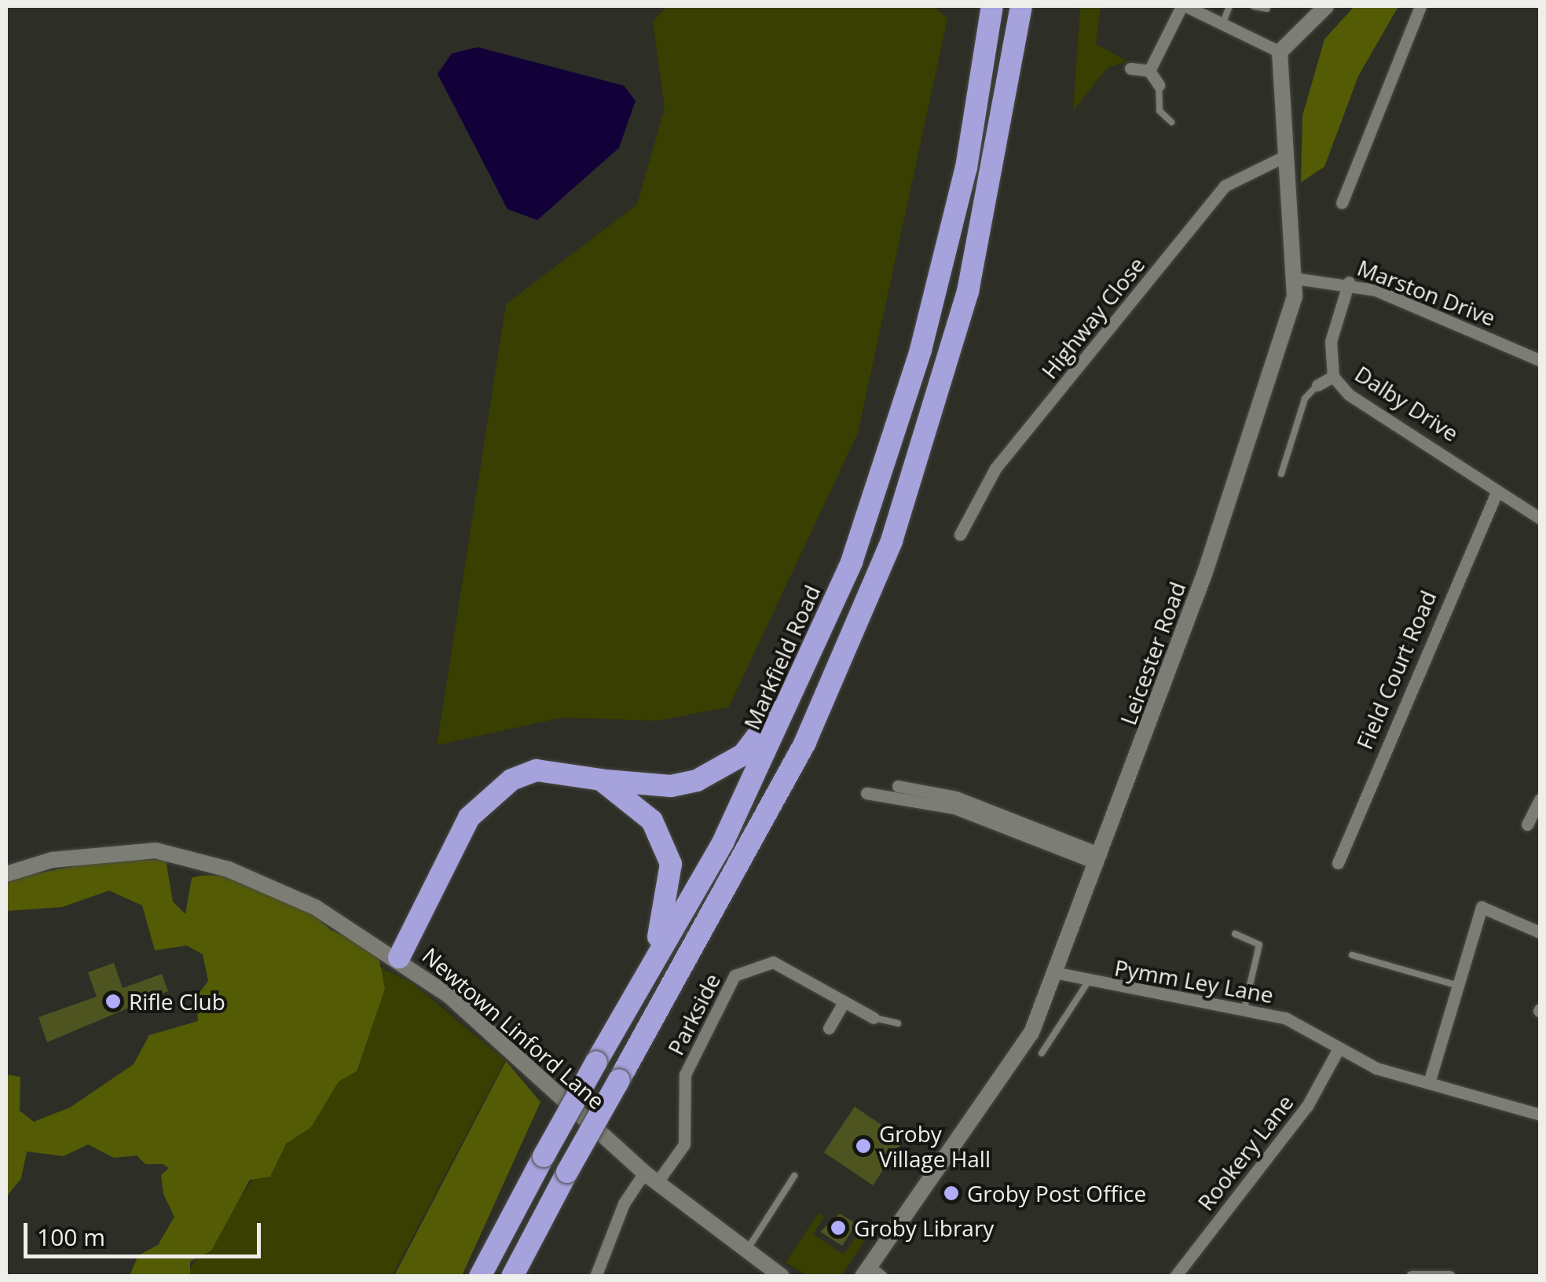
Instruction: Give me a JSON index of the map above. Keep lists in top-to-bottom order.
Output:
{
  "streets": {
    "highway": ["Markfield Road"],
    "street": [
      "Marston Drive",
      "Highway Close",
      "Dalby Drive",
      "Leicester Road",
      "Field Court Road",
      "Pymm Ley Lane",
      "Parkside",
      "Newtown Linford Lane",
      "Rookery Lane"
    ]
  },
  "crossings": [
    ["Marston Drive", "Dalby Drive"],
    ["Marston Drive", "Leicester Road"],
    ["Highway Close", "Leicester Road"],
    ["Dalby Drive", "Field Court Road"],
    ["Leicester Road", "Pymm Ley Lane"],
    ["Pymm Ley Lane", "Rookery Lane"],
    ["Parkside", "Newtown Linford Lane"]
  ],
  "places": [
    "Rifle Club",
    "Groby Village Hall",
    "Groby Post Office",
    "Groby Library"
  ],
  "scale_bar": "100 m"
}
